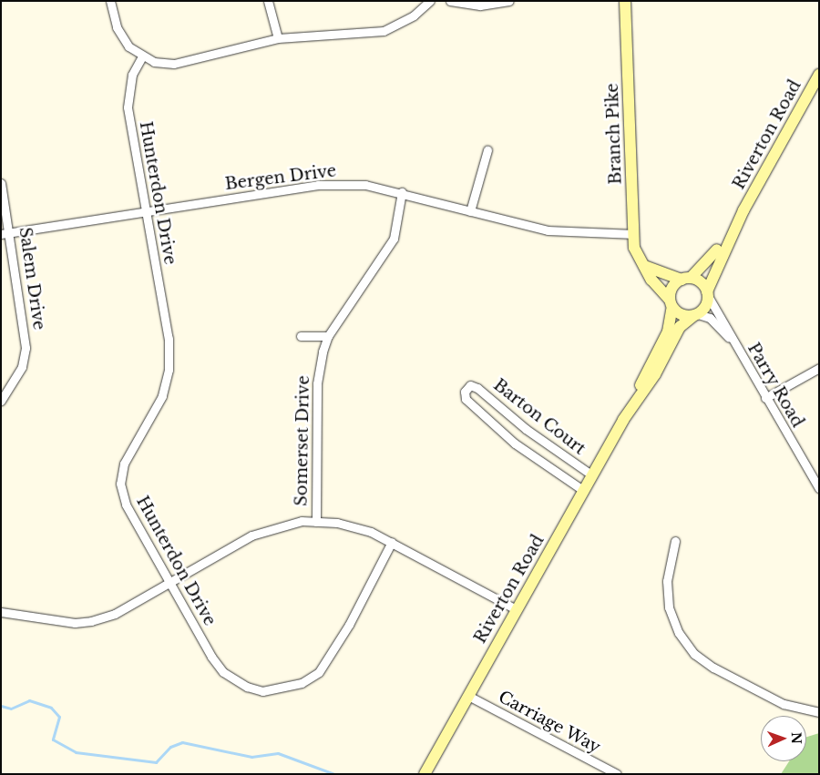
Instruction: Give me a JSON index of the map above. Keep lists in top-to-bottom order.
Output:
{
  "streets": {
    "main road": ["Branch Pike", "Riverton Road"],
    "street": [
      "Bergen Drive",
      "Hunterdon Drive",
      "Salem Drive",
      "Parry Road",
      "Barton Court",
      "Somerset Drive",
      "Carriage Way"
    ]
  },
  "crossings": [
    ["Branch Pike", "Riverton Road"],
    ["Branch Pike", "Bergen Drive"],
    ["Branch Pike", "Parry Road"],
    ["Riverton Road", "Parry Road"],
    ["Riverton Road", "Barton Court"],
    ["Riverton Road", "Carriage Way"],
    ["Bergen Drive", "Hunterdon Drive"],
    ["Bergen Drive", "Salem Drive"],
    ["Bergen Drive", "Somerset Drive"]
  ],
  "north": "right"
}
